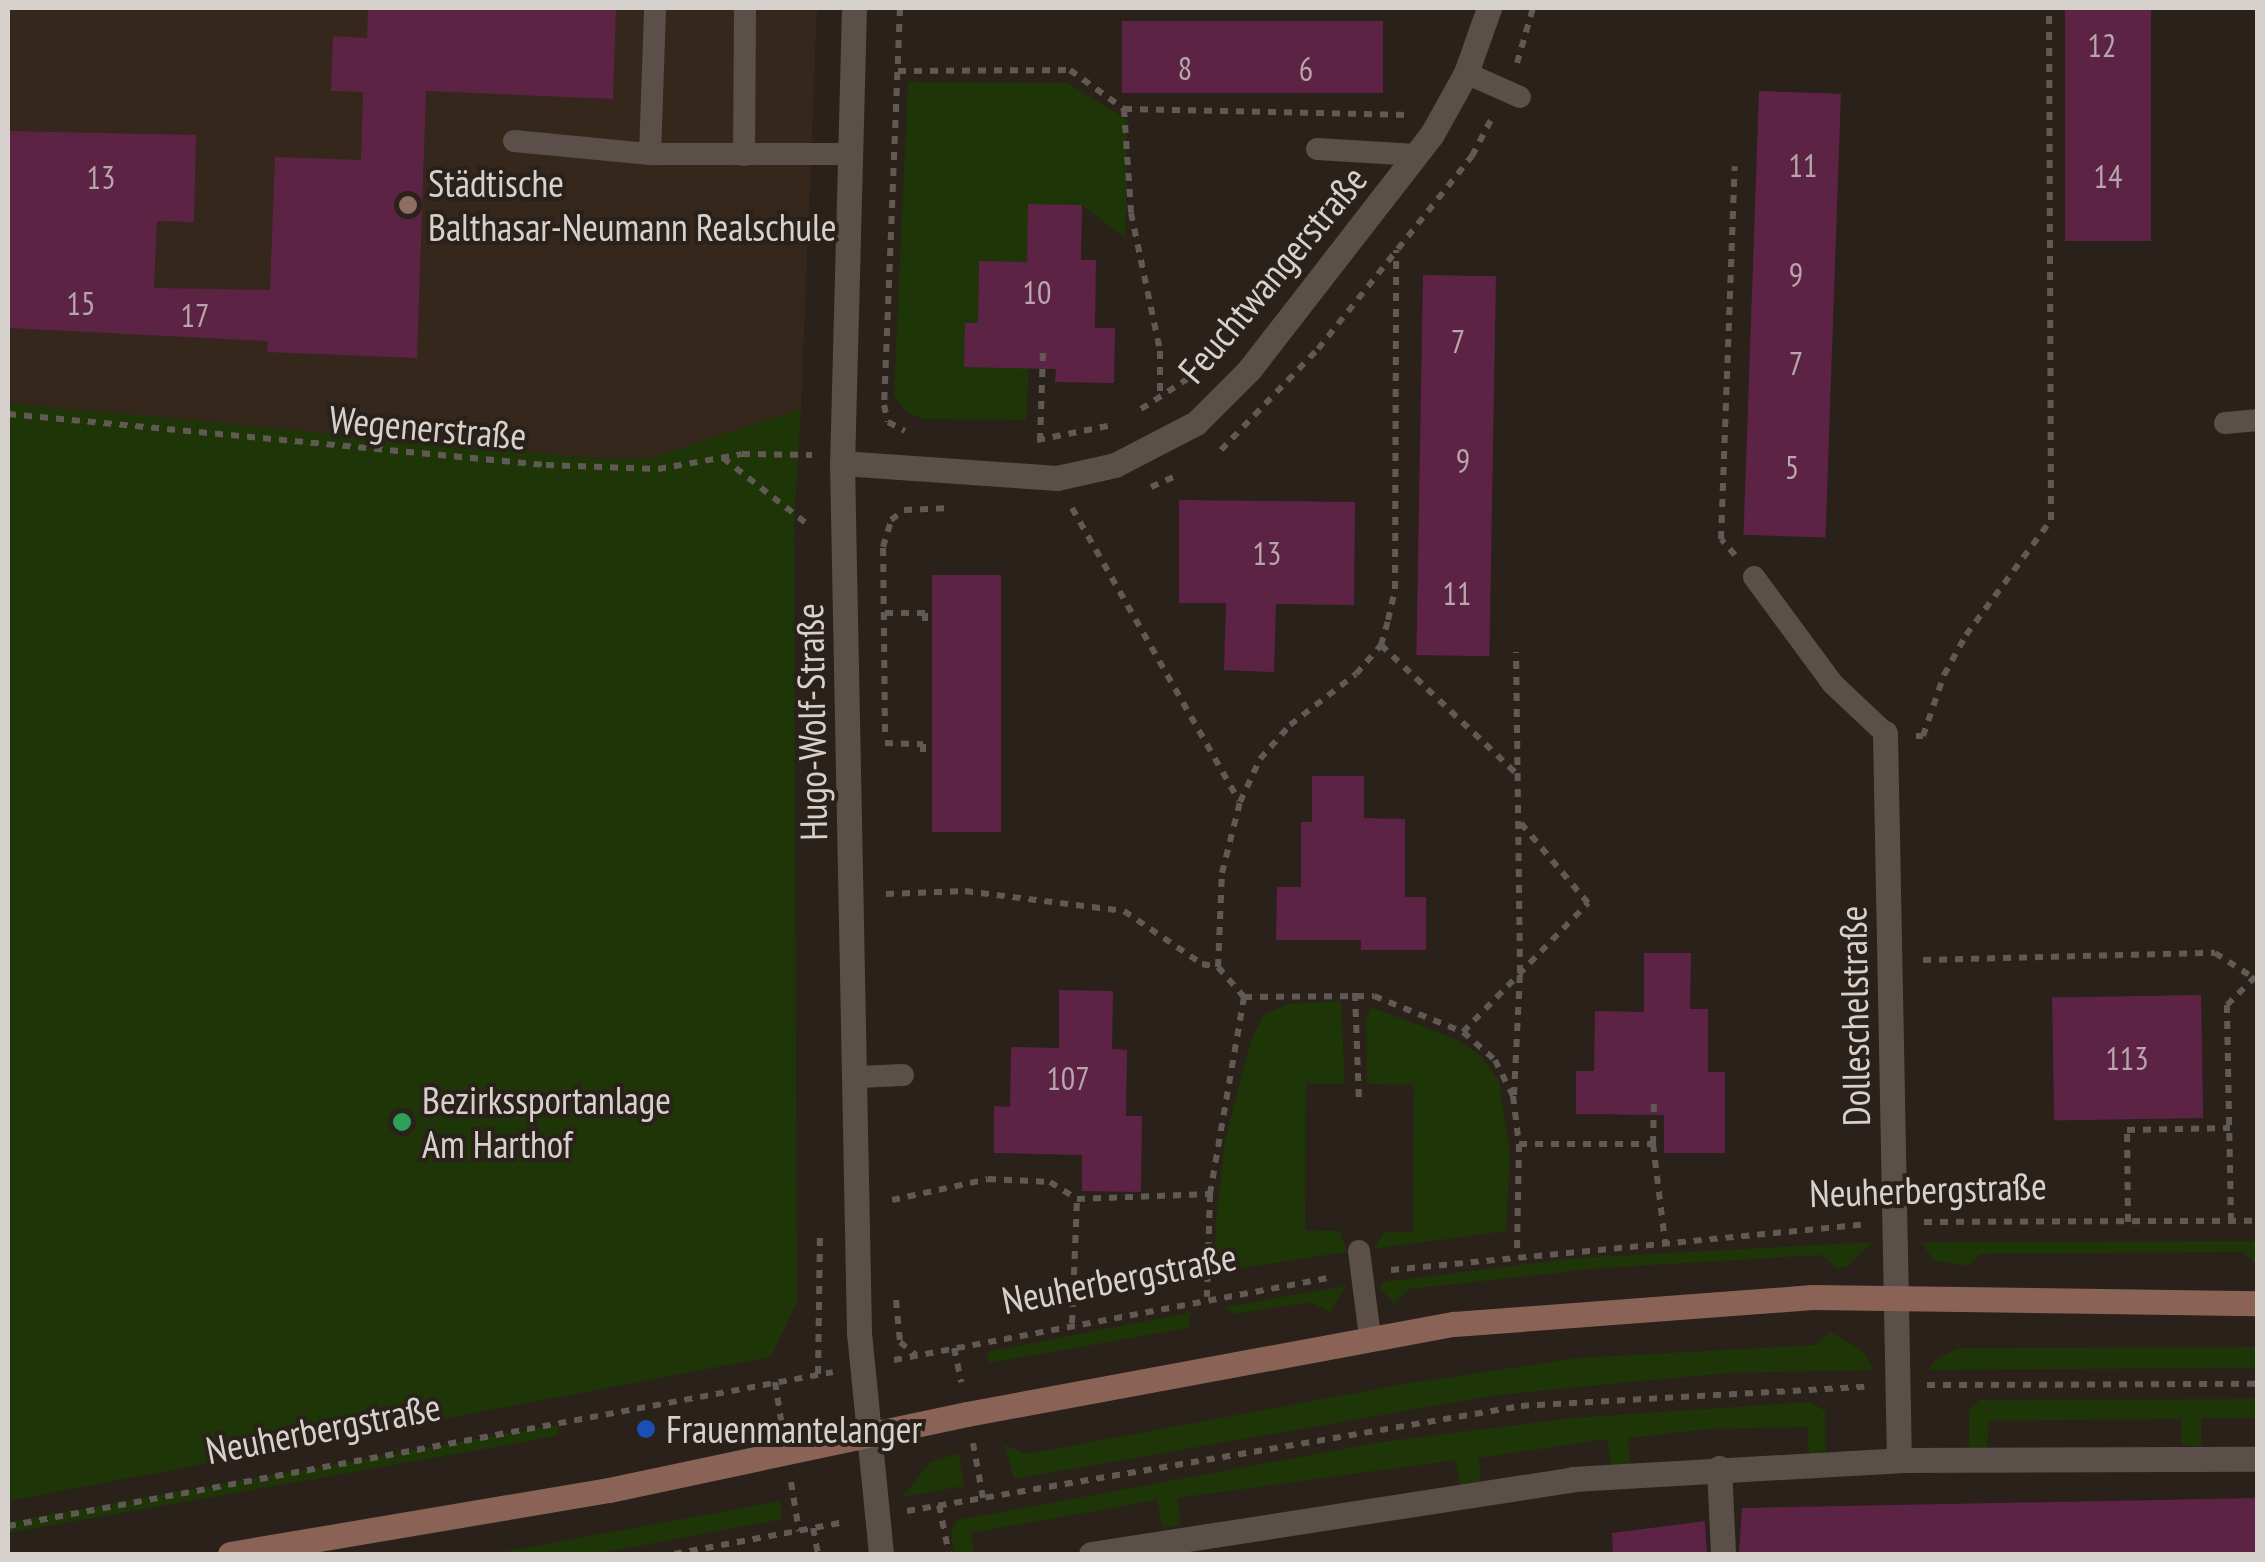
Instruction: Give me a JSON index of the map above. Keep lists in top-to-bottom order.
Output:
{
  "streets": {
    "street": ["Feuchtwangerstraße", "Hugo-Wolf-Straße", "Dolleschelstraße"],
    "path": ["Wegenerstraße", "Neuherbergstraße"]
  },
  "crossings": [
    ["Feuchtwangerstraße", "Wegenerstraße"],
    ["Feuchtwangerstraße", "Hugo-Wolf-Straße"],
    ["Wegenerstraße", "Hugo-Wolf-Straße"],
    ["Hugo-Wolf-Straße", "Neuherbergstraße"],
    ["Dolleschelstraße", "Neuherbergstraße"]
  ],
  "places": ["Städtische Balthasar-Neumann Realschule", "Bezirkssportanlage Am Harthof", "Frauenmantelanger"],
  "house_numbers": [
    "12",
    "8",
    "6",
    "11",
    "14",
    "13",
    "9",
    "10",
    "15",
    "17",
    "7",
    "7",
    "9",
    "5",
    "13",
    "11",
    "113",
    "107"
  ]
}
